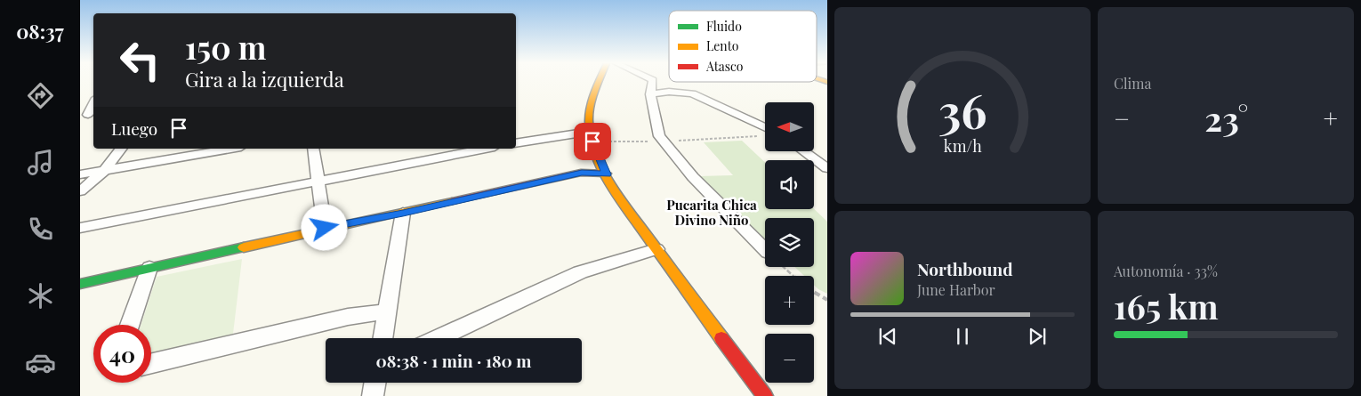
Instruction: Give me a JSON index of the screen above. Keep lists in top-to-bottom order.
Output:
{
  "districts": ["Pucarita Chica Divino Niño"],
  "legend": ["Fluido", "Lento", "Atasco"],
  "north": "left",
  "page": {
    "tabs": "08:37",
    "tile": [
      "Clima",
      ["Autonomía · 33%", "165 km"]
    ],
    "turn": ["150 m", "Gira a la izquierda"],
    "heat": ["−", "23°", "+"],
    "map_buttons": ["+", "−"],
    "then": "Luego",
    "song": ["Northbound", "June Harbor"],
    "limit": "40",
    "trip": "08:38 · 1 min · 180 m",
    "gauge": ["36", "km/h"]
  }
}
